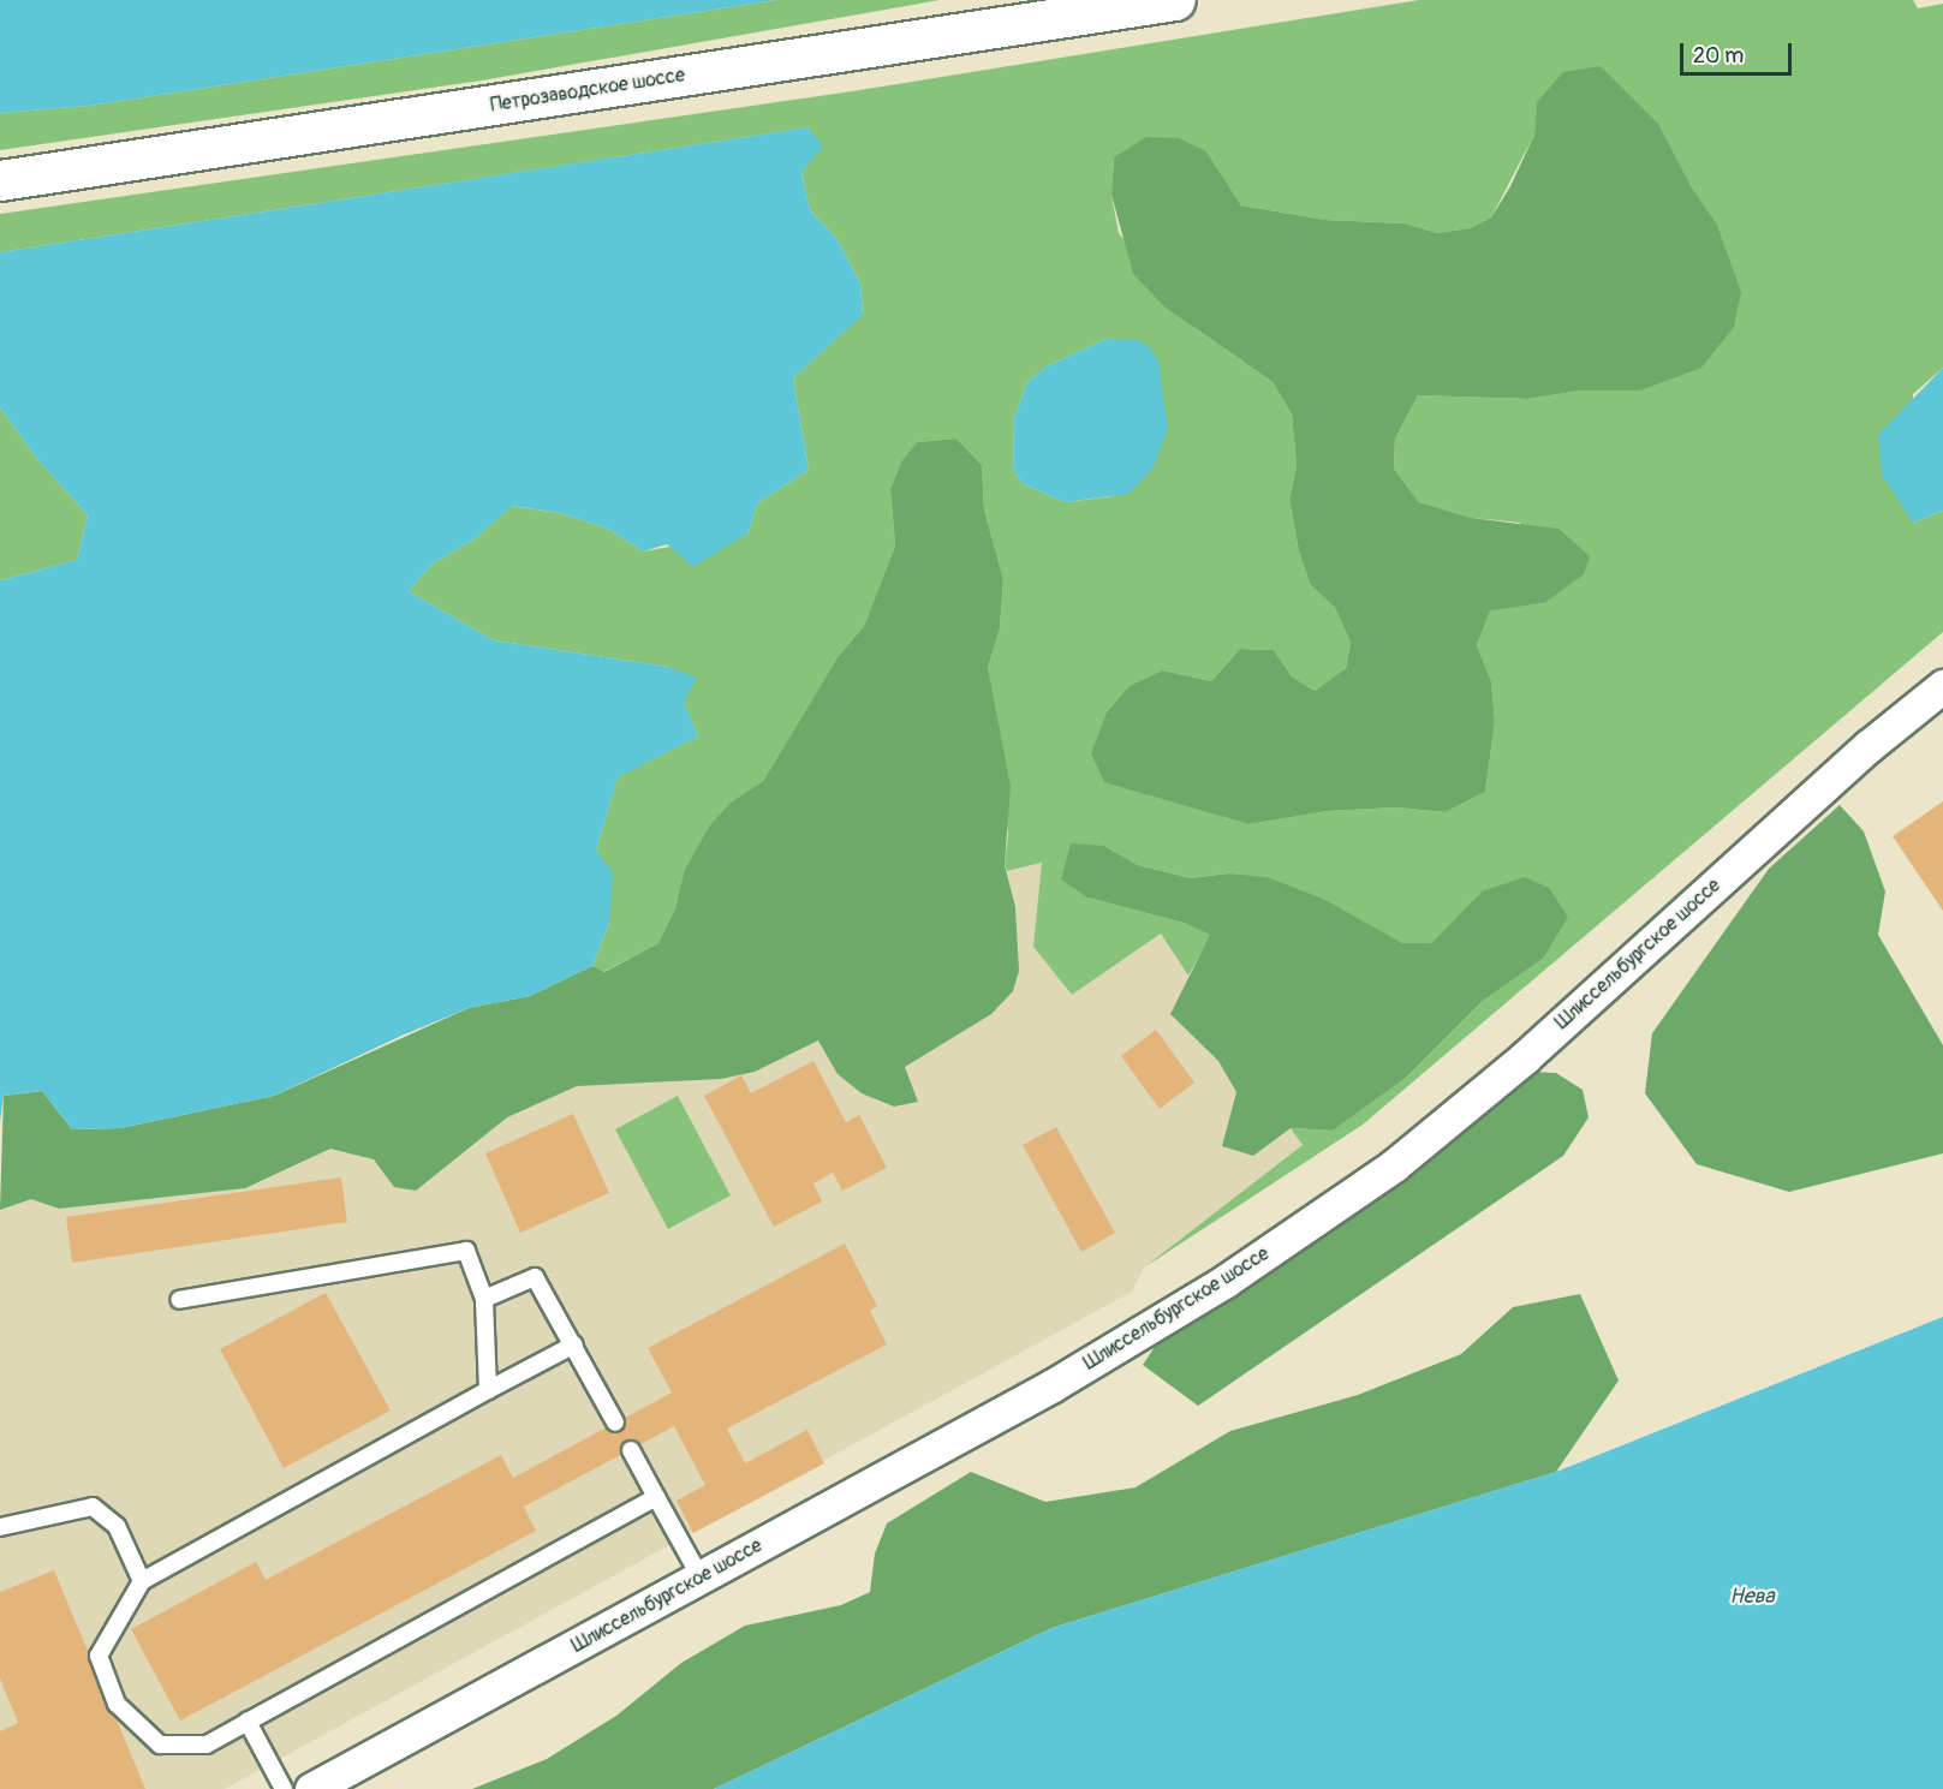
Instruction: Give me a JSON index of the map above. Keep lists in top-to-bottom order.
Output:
{
  "streets": {
    "main road": ["Петрозаводское шоссе"],
    "street": ["Шлиссельбургское шоссе"]
  },
  "water": ["Нева"],
  "scale_bar": "20 m"
}
